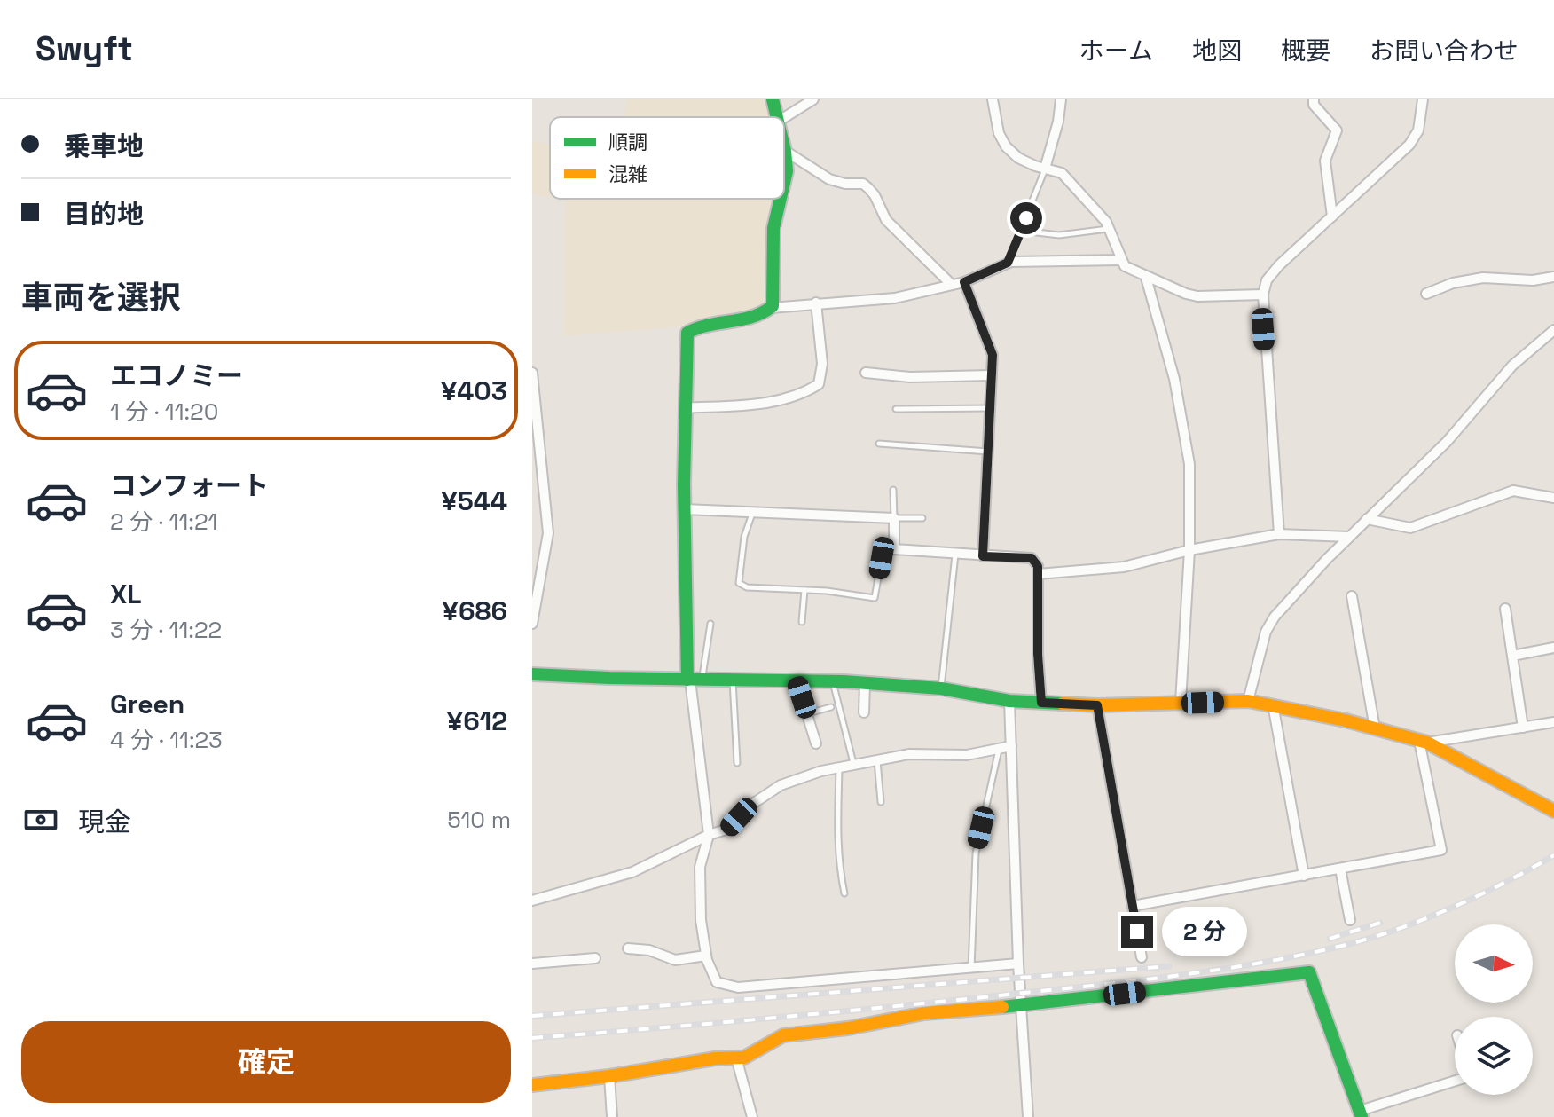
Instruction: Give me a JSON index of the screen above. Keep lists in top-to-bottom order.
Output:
{
  "legend": ["順調", "混雑"],
  "north": "right",
  "page": {
    "header": "Swyft",
    "nav": [
      "ホーム",
      "地図",
      "概要",
      "お問い合わせ"
    ],
    "banner": ["乗車地", "目的地"],
    "heading": "車両を選択",
    "list": [
      {
        "name": "エコノミー",
        "note": "1 分 · 11:20",
        "value": "¥403"
      },
      {
        "name": "コンフォート",
        "note": "2 分 · 11:21",
        "value": "¥544"
      },
      {
        "name": "XL",
        "note": "3 分 · 11:22",
        "value": "¥686"
      },
      {
        "name": "Green",
        "note": "4 分 · 11:23",
        "value": "¥612"
      }
    ],
    "pay": ["現金", "510 m"],
    "bubble": "2 分",
    "buttons": "確定"
  }
}
